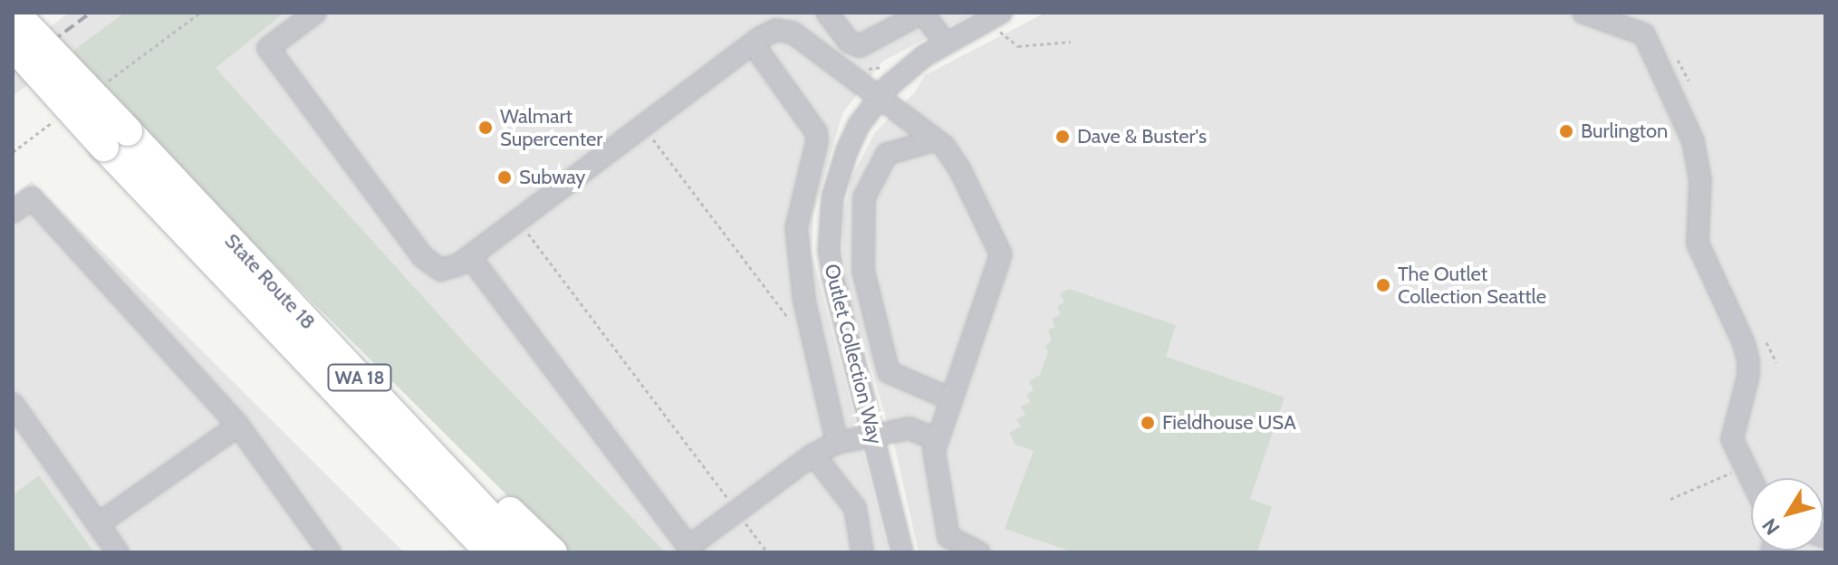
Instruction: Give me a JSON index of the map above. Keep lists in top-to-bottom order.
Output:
{
  "streets": {
    "highway": ["State Route 18", "WA 18"],
    "street": ["Outlet Collection Way"]
  },
  "places": [
    "Walmart Supercenter",
    "Burlington",
    "Dave & Buster's",
    "Subway",
    "The Outlet Collection Seattle",
    "Fieldhouse USA"
  ],
  "north": "bottom left"
}
